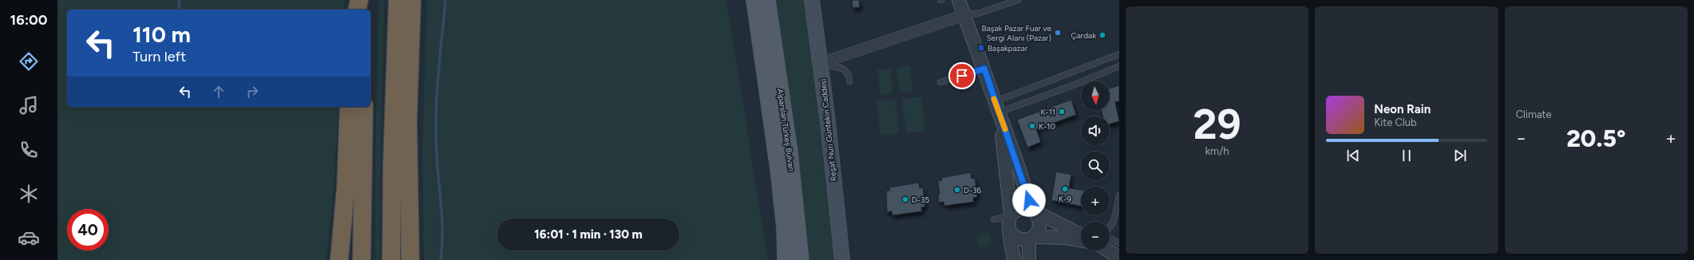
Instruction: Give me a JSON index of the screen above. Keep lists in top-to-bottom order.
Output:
{
  "streets": {
    "main road": ["Alparslan Türkeş Bulvarı", "Reşat Nuri Güntekin Caddesi"]
  },
  "places": {
    "other": [
      "Başak Pazar Fuar ve Sergi Alanı (Pazar)",
      "Çardak",
      "K-11",
      "K-10",
      "K-9",
      "D-36",
      "D-35"
    ],
    "transit": ["Başakpazar"]
  },
  "north": "bottom",
  "page": {
    "tabs": "16:00",
    "tile": [
      ["29", "km/h"],
      "Climate"
    ],
    "turn": ["110 m", "Turn left"],
    "map_buttons": ["+", "−"],
    "song": ["Neon Rain", "Kite Club"],
    "heat": ["−", "20.5°", "+"],
    "limit": "40",
    "trip": "16:01 · 1 min · 130 m"
  }
}
